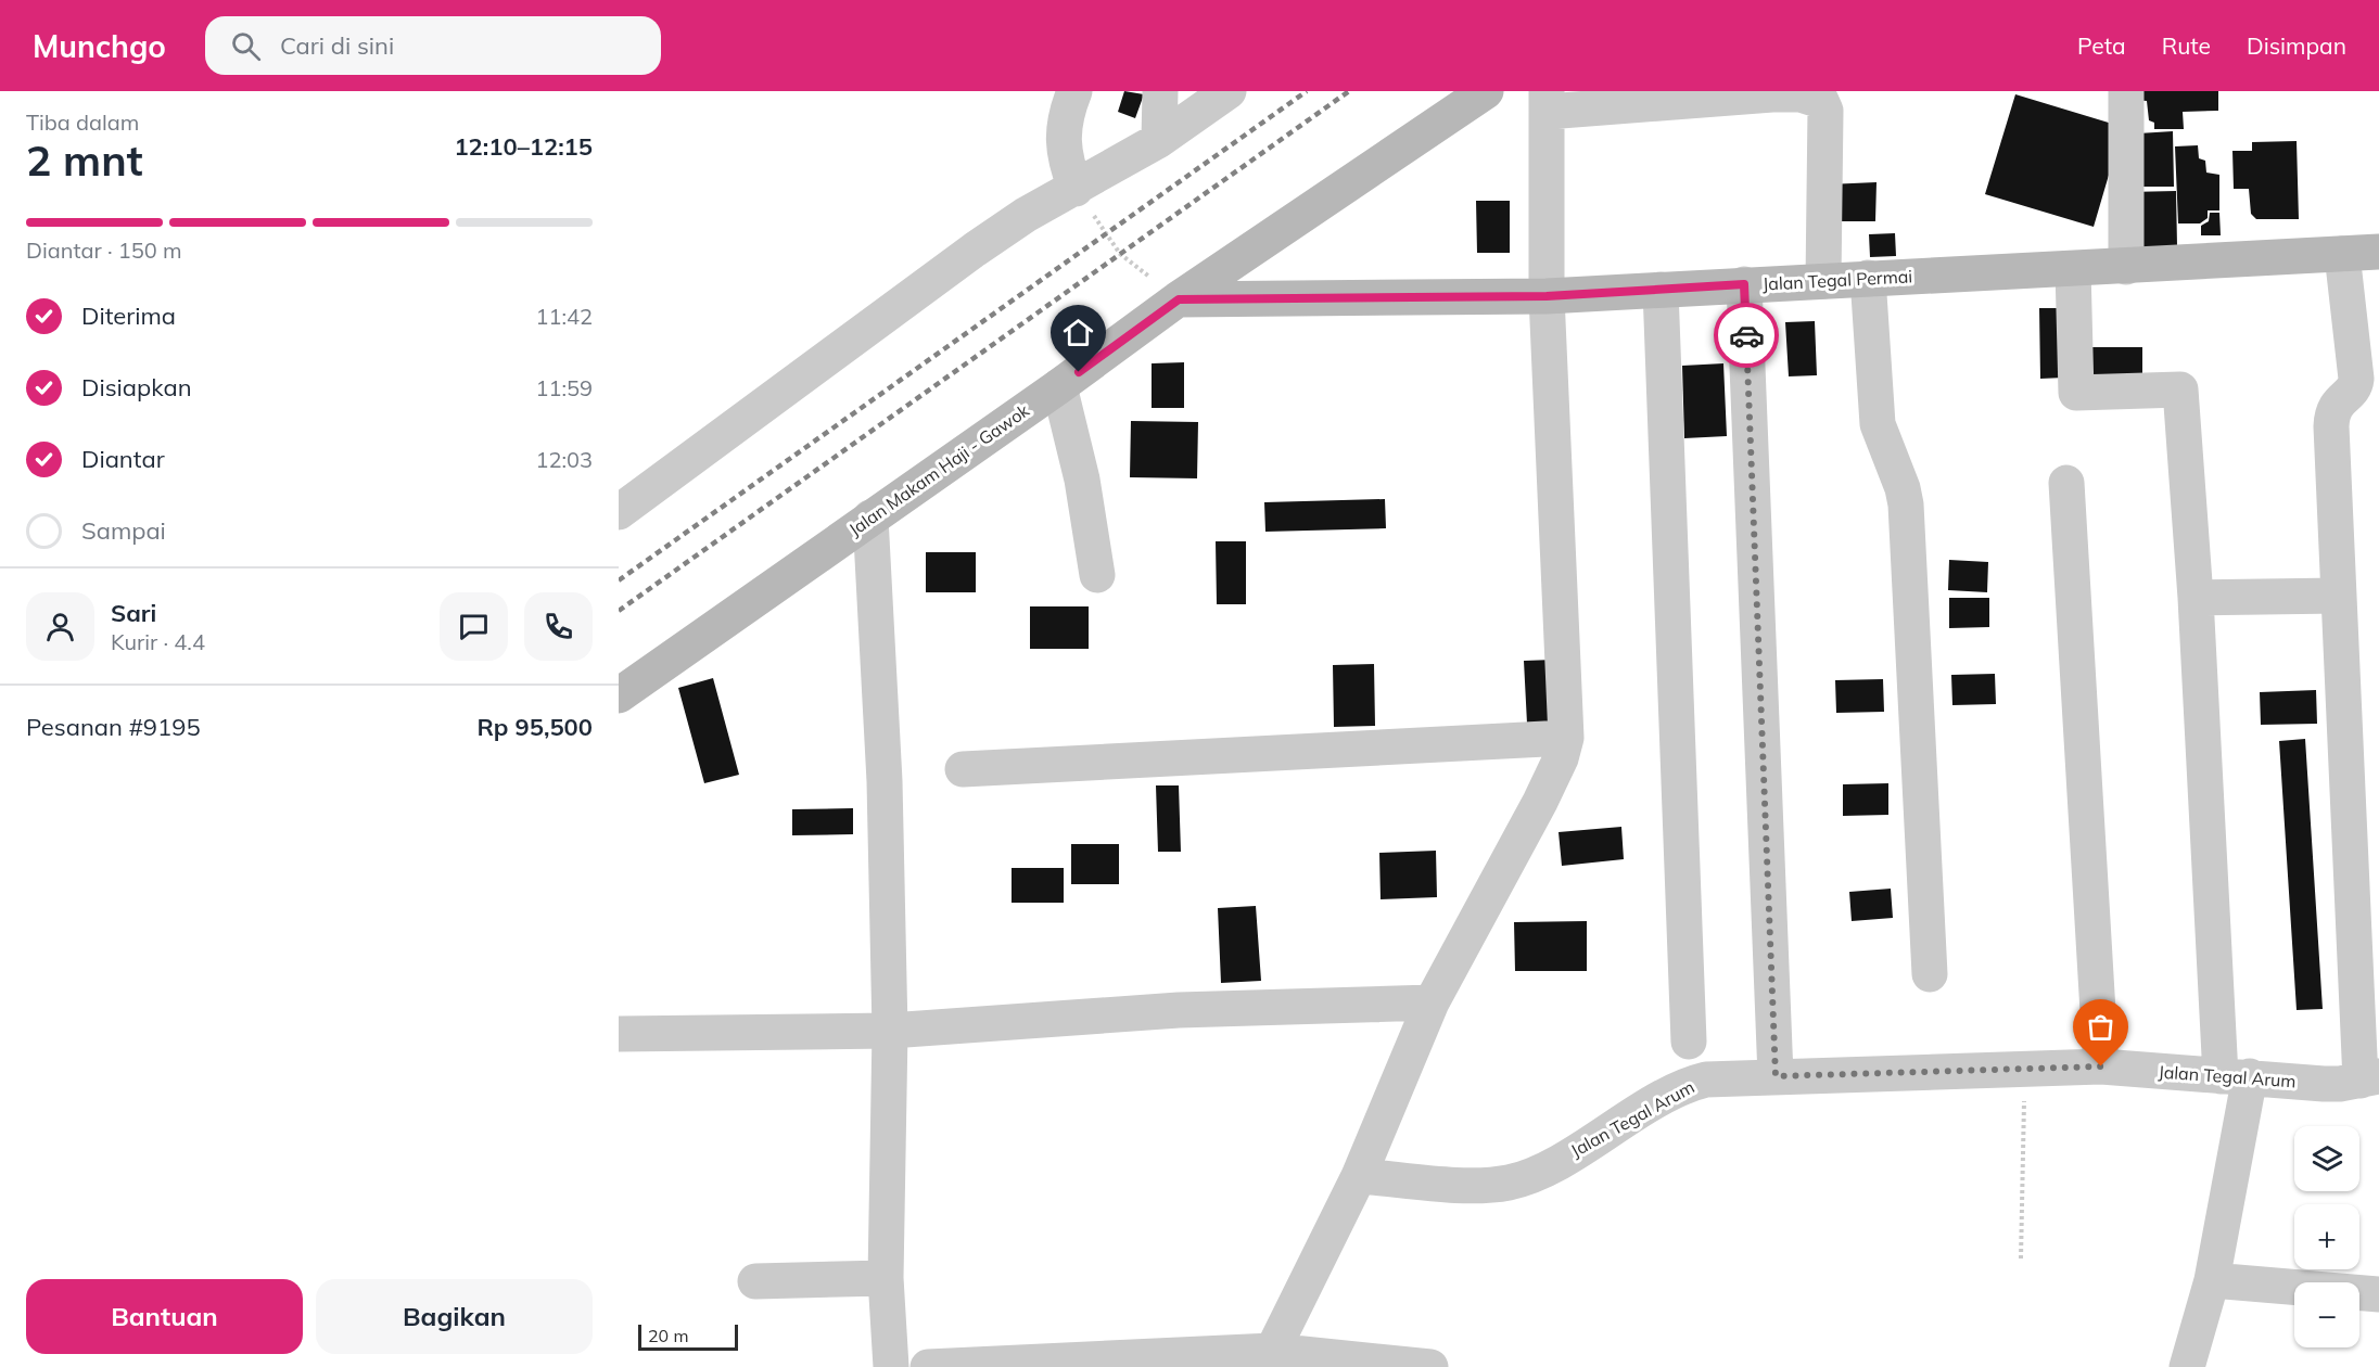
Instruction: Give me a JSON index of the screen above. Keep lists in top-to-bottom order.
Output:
{
  "streets": {
    "street": ["Jalan Tegal Permai", "Jalan Makam Haji - Gawok", "Jalan Tegal Arum"]
  },
  "crossings": [
    ["Jalan Tegal Permai", "Jalan Makam Haji - Gawok"]
  ],
  "scale_bar": "20 m",
  "page": {
    "header": "Munchgo",
    "search": "Cari di sini",
    "nav": ["Peta", "Rute", "Disimpan"],
    "heading": ["2 mnt", "Tiba dalam", "12:10–12:15"],
    "panel": [
      "Sari",
      "Kurir · 4.4",
      "Pesanan #9195",
      "Rp 95,500"
    ],
    "bar": "Diantar · 150 m",
    "list": [
      ["Diterima", "11:42"],
      ["Disiapkan", "11:59"],
      ["Diantar", "12:03"],
      "Sampai"
    ],
    "map_buttons": ["+", "−"],
    "buttons": ["Bantuan", "Bagikan"],
    "scale": "20 m"
  }
}
